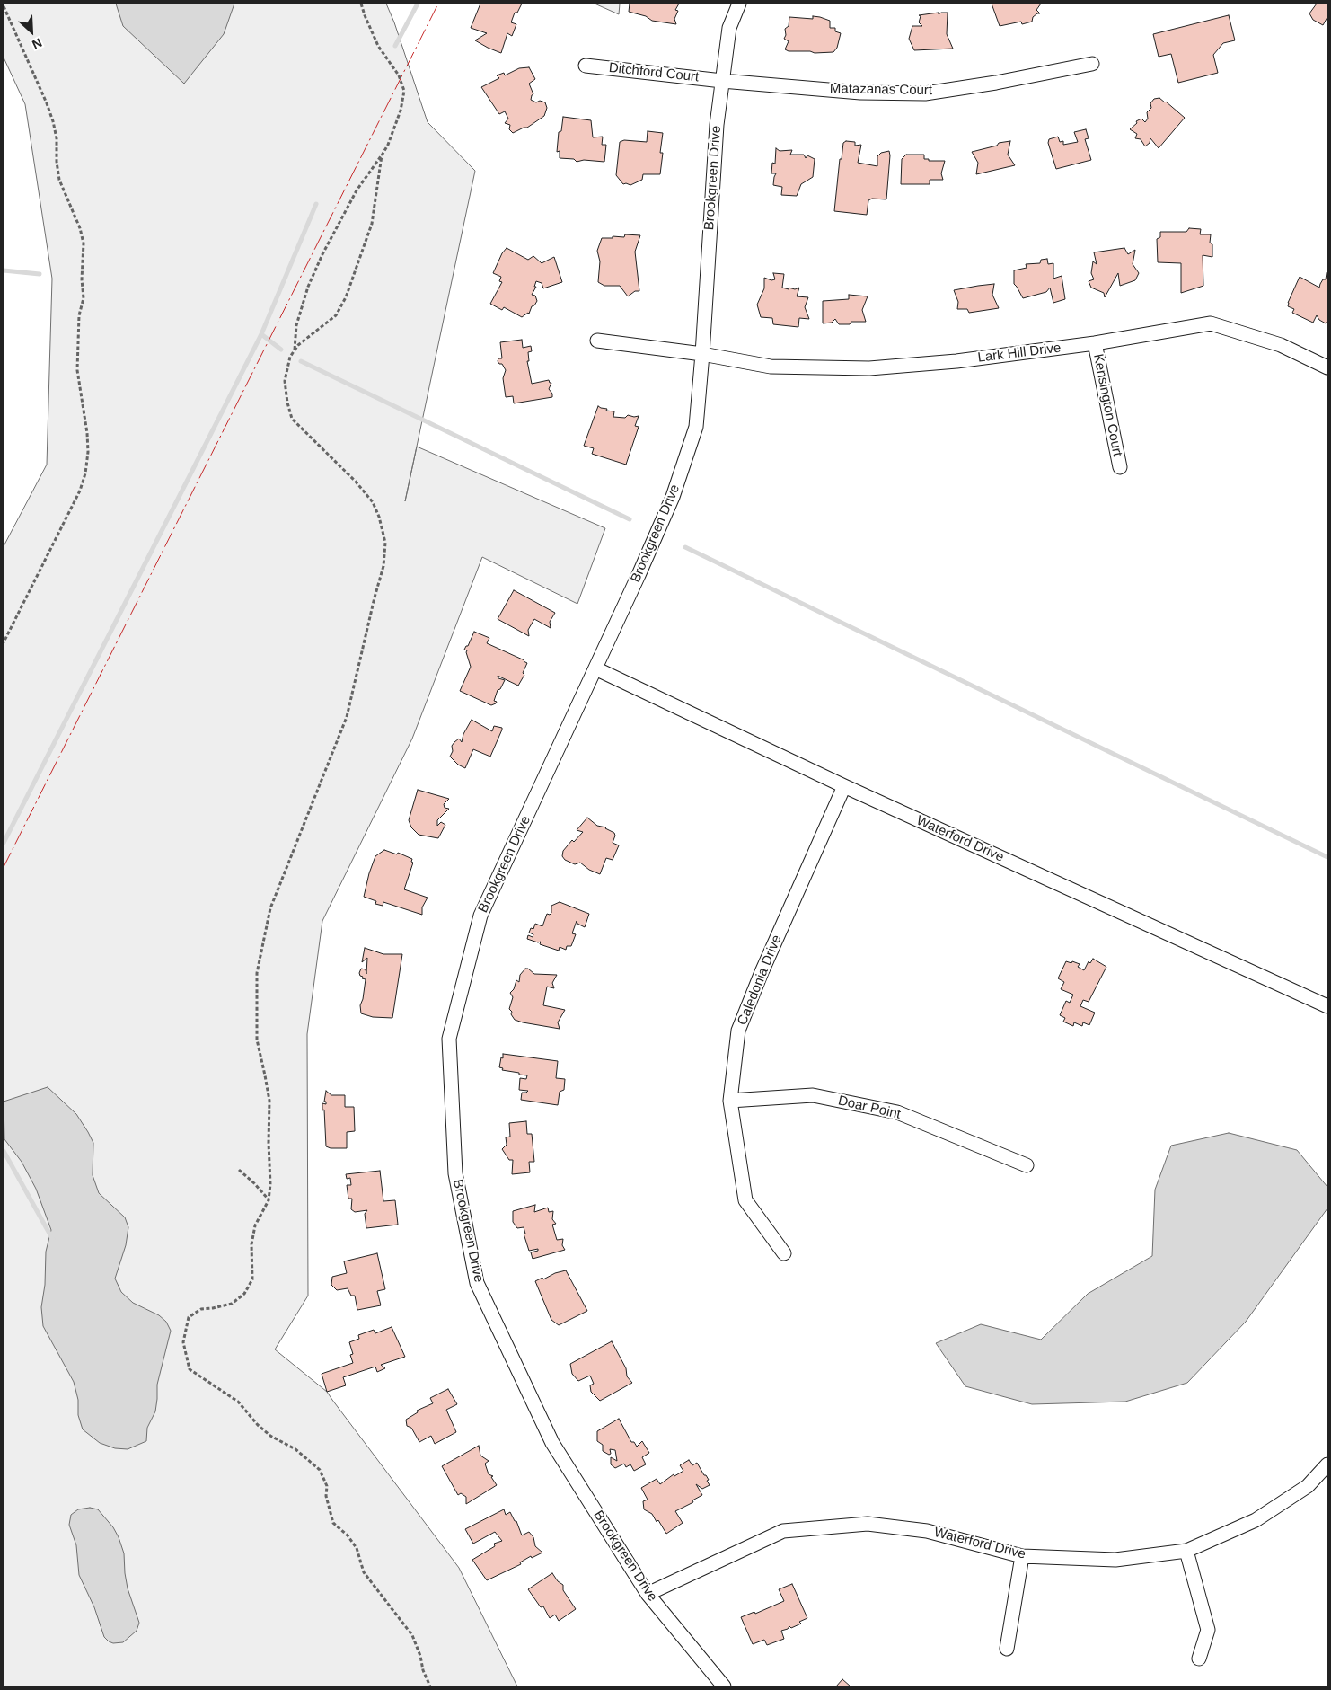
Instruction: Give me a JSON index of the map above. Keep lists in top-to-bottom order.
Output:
{
  "streets": {
    "street": [
      "Ditchford Court",
      "Matazanas Court",
      "Brookgreen Drive",
      "Lark Hill Drive",
      "Kensington Court",
      "Waterford Drive",
      "Caledonia Drive",
      "Doar Point"
    ]
  },
  "crossings": [
    ["Ditchford Court", "Matazanas Court"],
    ["Ditchford Court", "Brookgreen Drive"],
    ["Matazanas Court", "Brookgreen Drive"],
    ["Brookgreen Drive", "Lark Hill Drive"],
    ["Brookgreen Drive", "Waterford Drive"],
    ["Lark Hill Drive", "Kensington Court"],
    ["Waterford Drive", "Caledonia Drive"],
    ["Caledonia Drive", "Doar Point"]
  ],
  "north": "bottom right"
}
